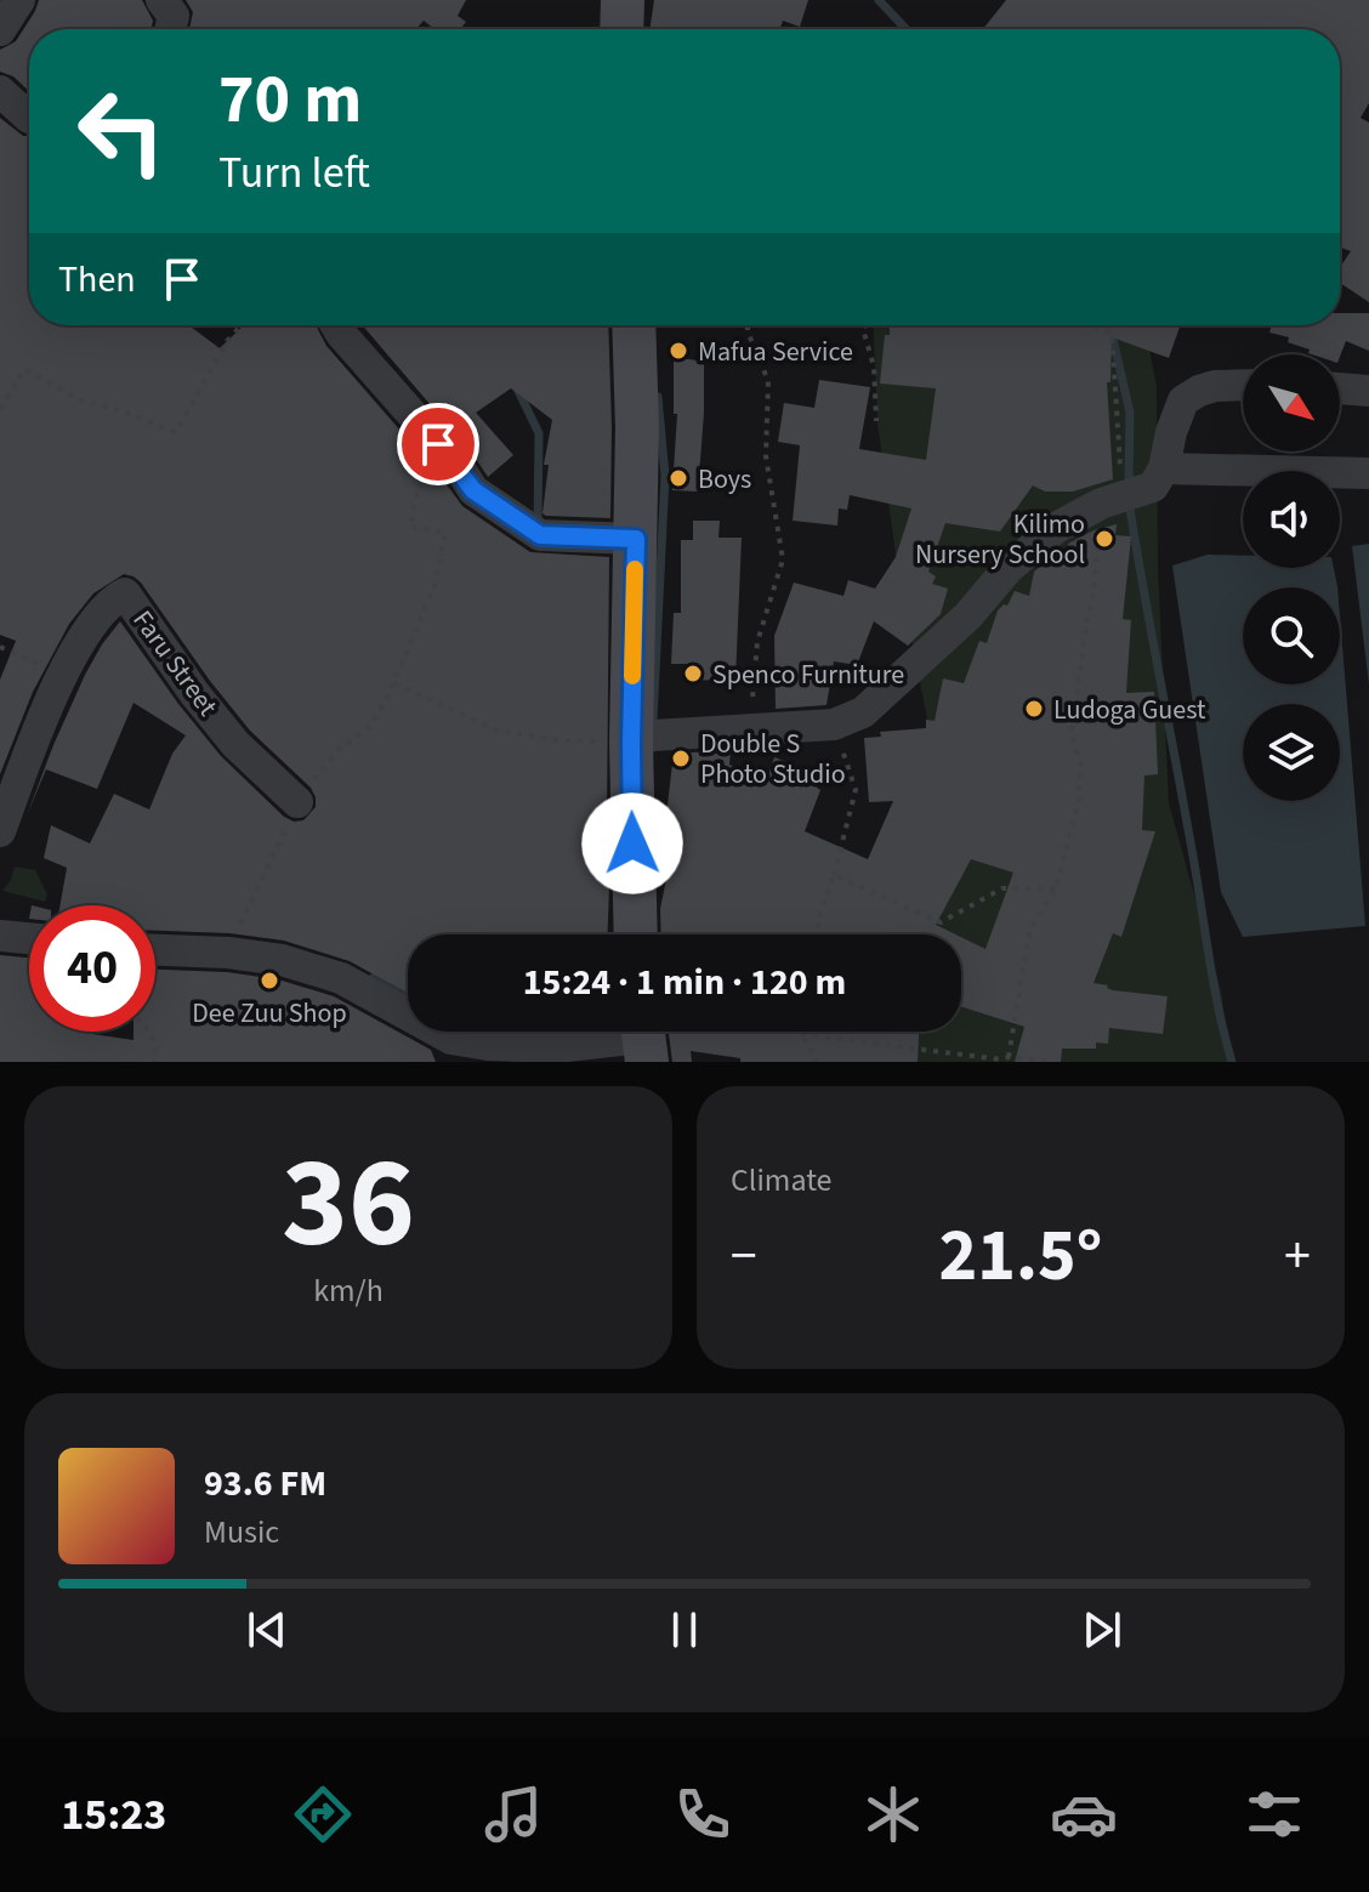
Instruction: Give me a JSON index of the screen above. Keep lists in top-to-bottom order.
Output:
{
  "streets": {
    "street": ["Faru Street"]
  },
  "places": [
    "Mafua Service",
    "Boys",
    "Kilimo Nursery School",
    "Spenco Furniture",
    "Ludoga Guest",
    "Double S Photo Studio",
    "Dee Zuu Shop"
  ],
  "north": "bottom right",
  "page": {
    "turn": ["70 m", "Turn left"],
    "then": "Then",
    "limit": "40",
    "trip": "15:24 · 1 min · 120 m",
    "tile": [
      ["36", "km/h"],
      "Climate"
    ],
    "heat": ["−", "21.5°", "+"],
    "song": ["93.6 FM", "Music"],
    "tabs": "15:23"
  }
}
